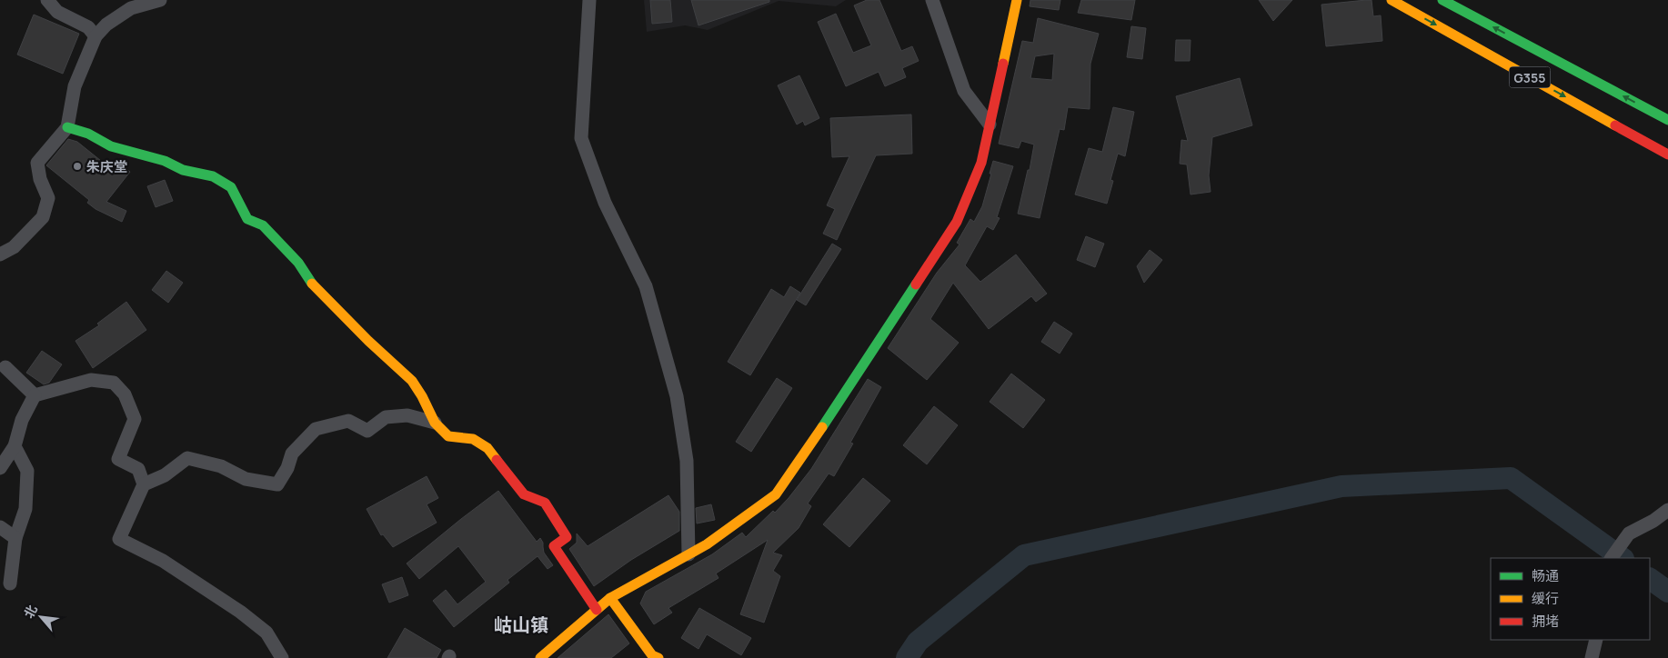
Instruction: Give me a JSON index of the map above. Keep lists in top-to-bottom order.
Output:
{
  "streets": {
    "main road": ["G355"]
  },
  "districts": ["岵山镇"],
  "places": ["朱庆堂"],
  "legend": ["畅通", "缓行", "拥堵"],
  "north": "top left"
}
